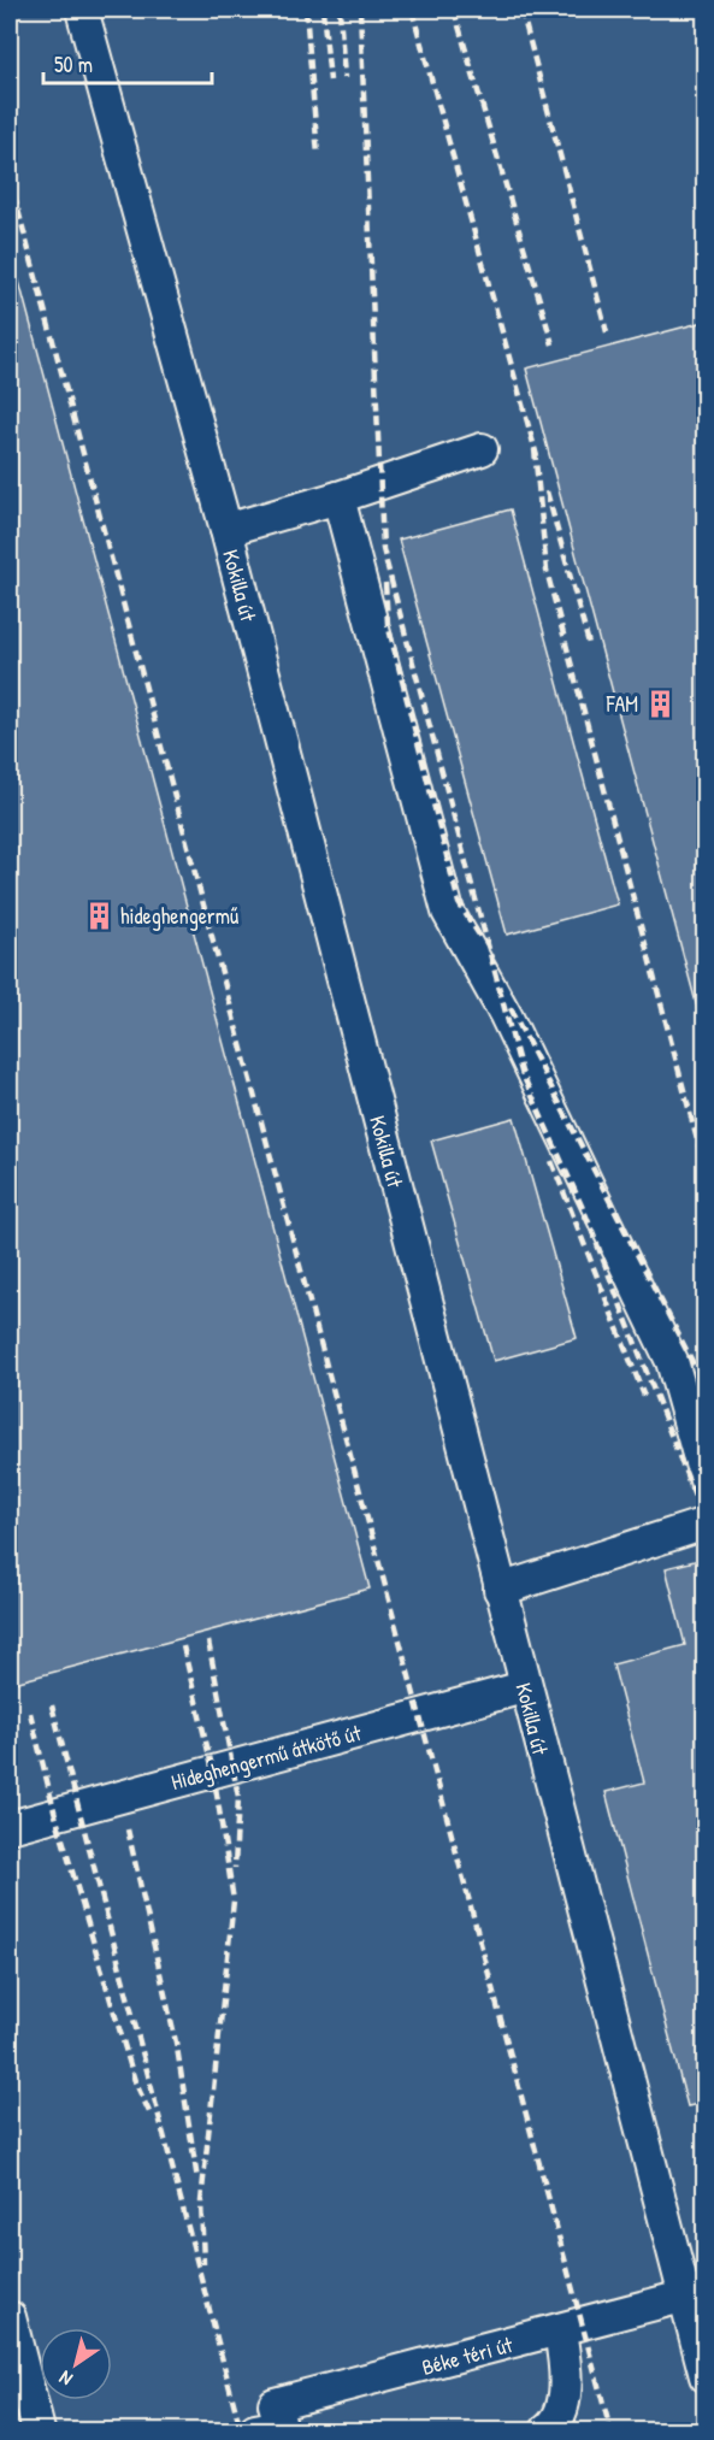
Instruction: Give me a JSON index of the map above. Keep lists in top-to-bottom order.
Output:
{
  "streets": {
    "lane": ["Kokilla út", "Hideghengermű átkötő út", "Béke téri út"]
  },
  "crossings": [
    ["Kokilla út", "Hideghengermű átkötő út"],
    ["Kokilla út", "Béke téri út"]
  ],
  "places": {
    "building": ["FAM", "hideghengermű"]
  },
  "scale_bar": "50 m",
  "north": "bottom left"
}
